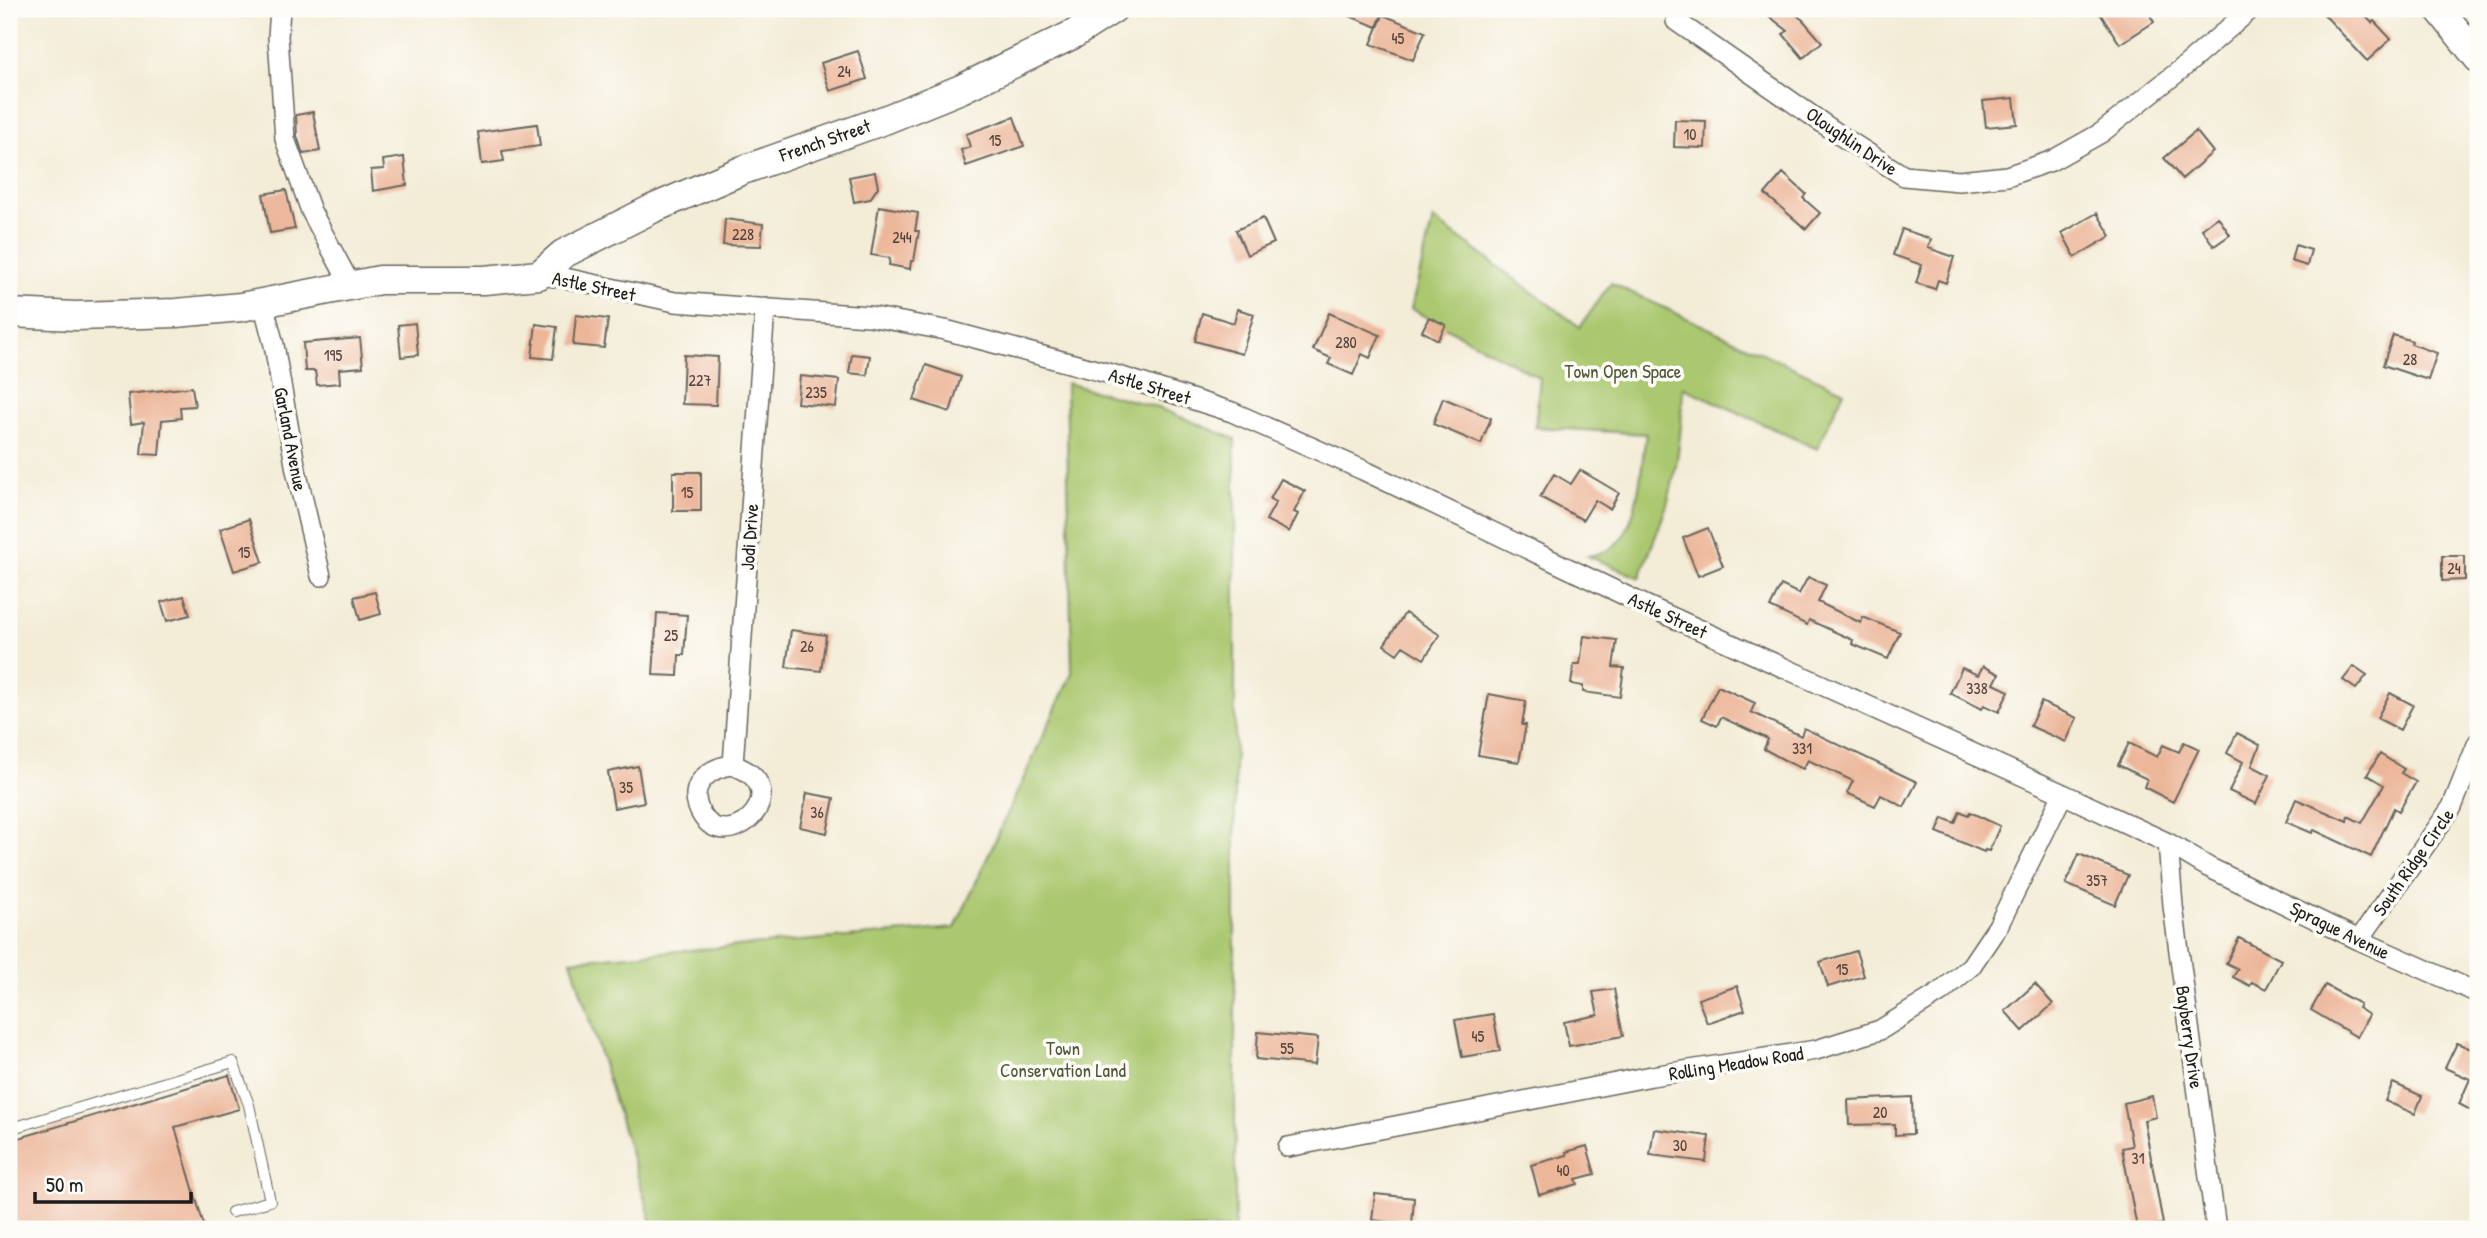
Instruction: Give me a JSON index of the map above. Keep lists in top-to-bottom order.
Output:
{
  "streets": {
    "street": [
      "French Street",
      "Oloughlin Drive",
      "Astle Street",
      "Garland Avenue",
      "Jodi Drive",
      "South Ridge Circle",
      "Sprague Avenue",
      "Bayberry Drive",
      "Rolling Meadow Road"
    ]
  },
  "crossings": [
    ["French Street", "Astle Street"],
    ["Astle Street", "Garland Avenue"],
    ["Astle Street", "Jodi Drive"],
    ["Astle Street", "Sprague Avenue"],
    ["Astle Street", "Bayberry Drive"],
    ["Astle Street", "Rolling Meadow Road"],
    ["South Ridge Circle", "Sprague Avenue"]
  ],
  "parks": ["Town Open Space", "Town Conservation Land"],
  "house_numbers": [
    "45",
    "24",
    "10",
    "15",
    "228",
    "244",
    "280",
    "195",
    "28",
    "227",
    "235",
    "15",
    "15",
    "24",
    "25",
    "26",
    "338",
    "331",
    "35",
    "36",
    "357",
    "15",
    "45",
    "55",
    "20",
    "30",
    "31",
    "40"
  ],
  "scale_bar": "50 m"
}
